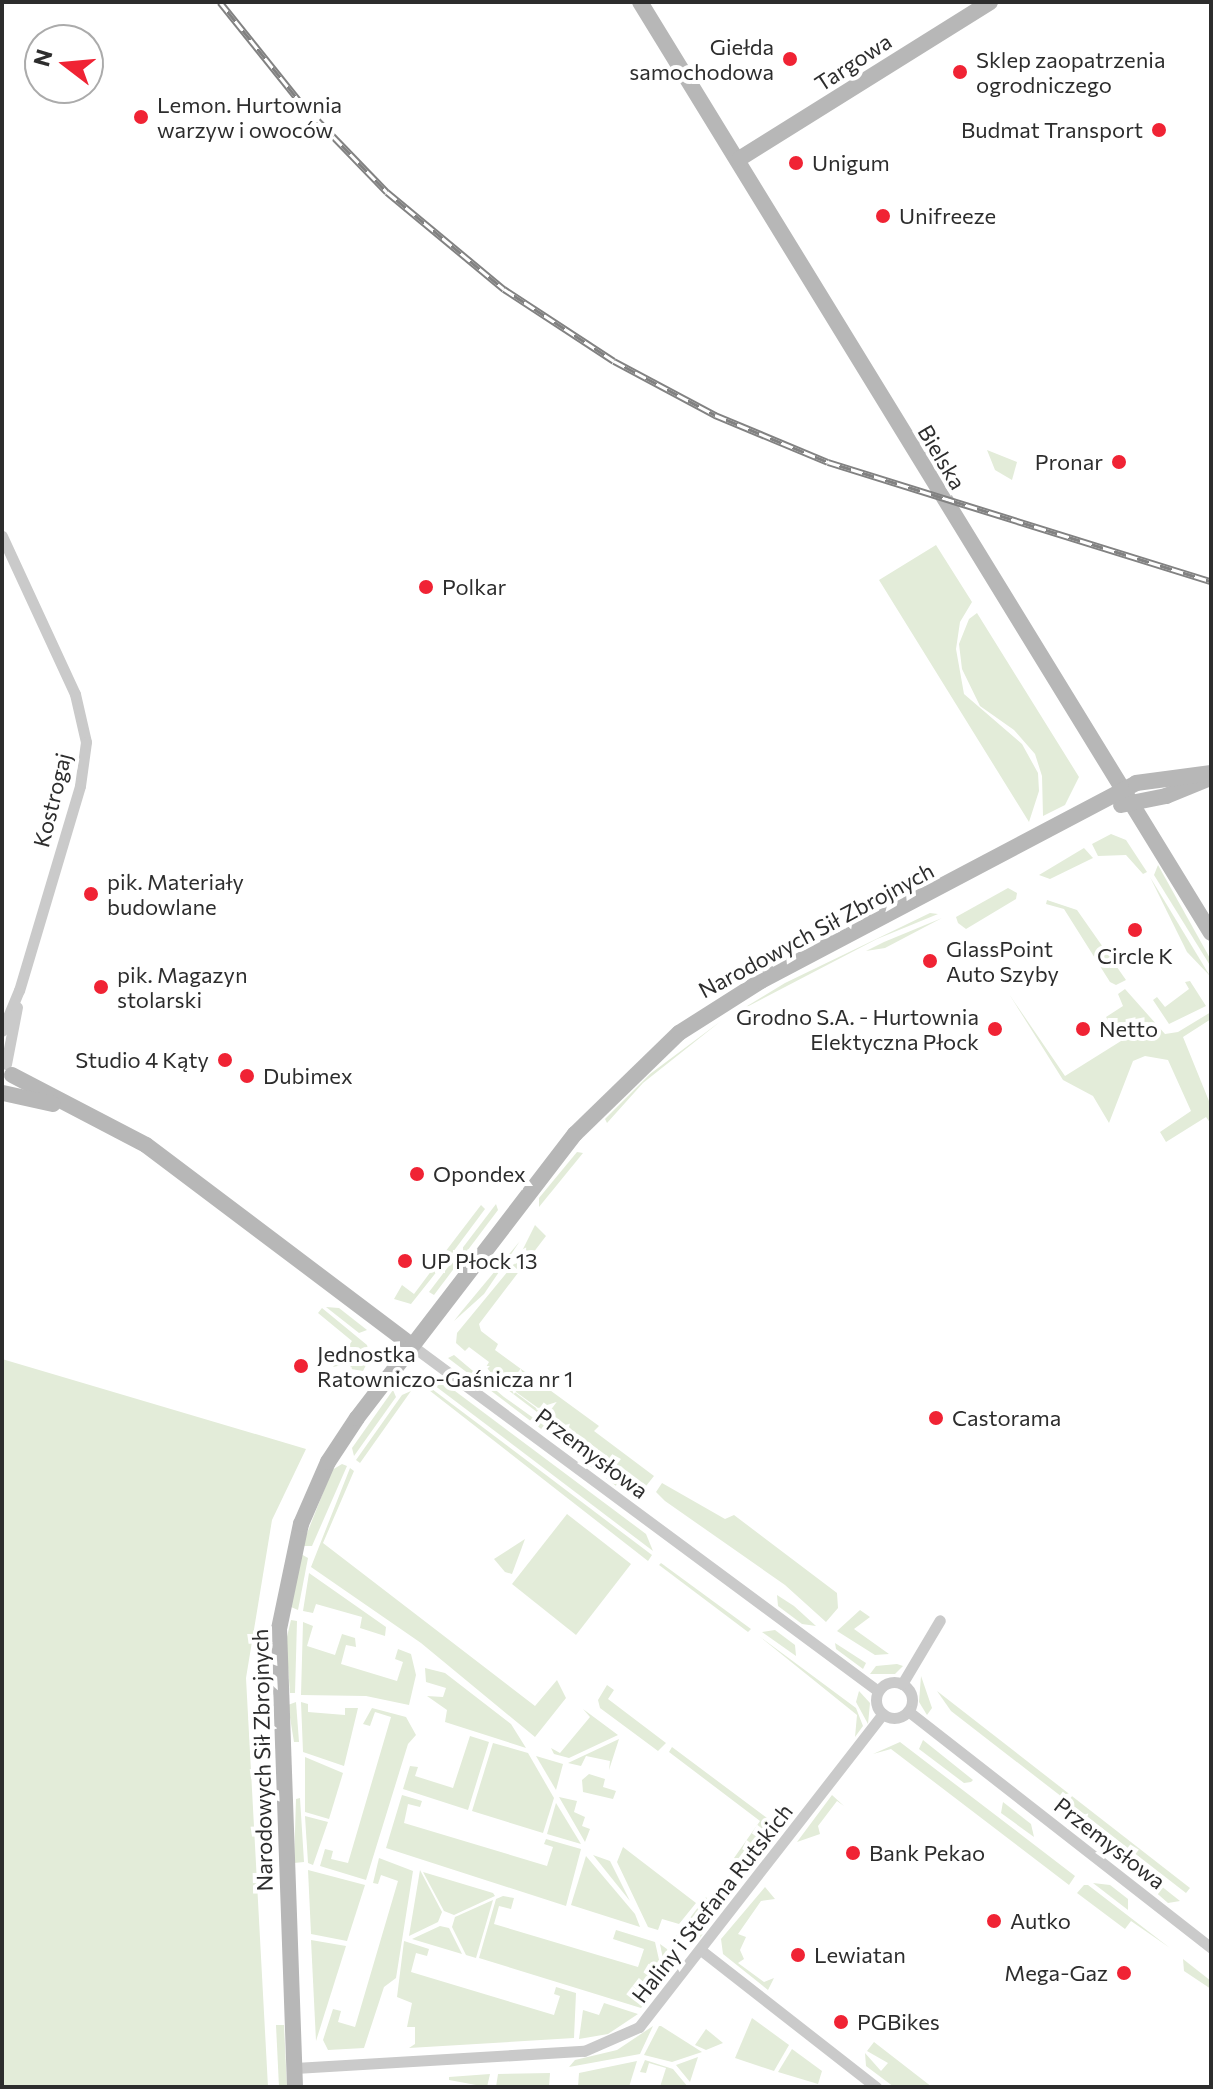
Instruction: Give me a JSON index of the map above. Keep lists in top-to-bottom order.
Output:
{
  "streets": {
    "street": [
      "Targowa",
      "Bielska",
      "Kostrogaj",
      "Narodowych Sił Zbrojnych",
      "Przemysłowa",
      "Haliny i Stefana Rutskich"
    ]
  },
  "crossings": [
    ["Targowa", "Bielska"],
    ["Bielska", "Narodowych Sił Zbrojnych"],
    ["Kostrogaj", "Przemysłowa"],
    ["Narodowych Sił Zbrojnych", "Przemysłowa"],
    ["Narodowych Sił Zbrojnych", "Haliny i Stefana Rutskich"],
    ["Przemysłowa", "Haliny i Stefana Rutskich"]
  ],
  "places": [
    "Giełda samochodowa",
    "Sklep zaopatrzenia ogrodniczego",
    "Lemon. Hurtownia warzyw i owoców",
    "Budmat Transport",
    "Unigum",
    "Unifreeze",
    "Pronar",
    "Polkar",
    "pik. Materiały budowlane",
    "Circle K",
    "GlassPoint Auto Szyby",
    "pik. Magazyn stolarski",
    "Grodno S.A. - Hurtownia Elektyczna Płock",
    "Netto",
    "Studio 4 Kąty",
    "Dubimex",
    "Opondex",
    "UP Płock 13",
    "Jednostka Ratowniczo-Gaśnicza nr 1",
    "Castorama",
    "Bank Pekao",
    "Autko",
    "Lewiatan",
    "Mega-Gaz",
    "PGBikes"
  ],
  "north": "left"
}
